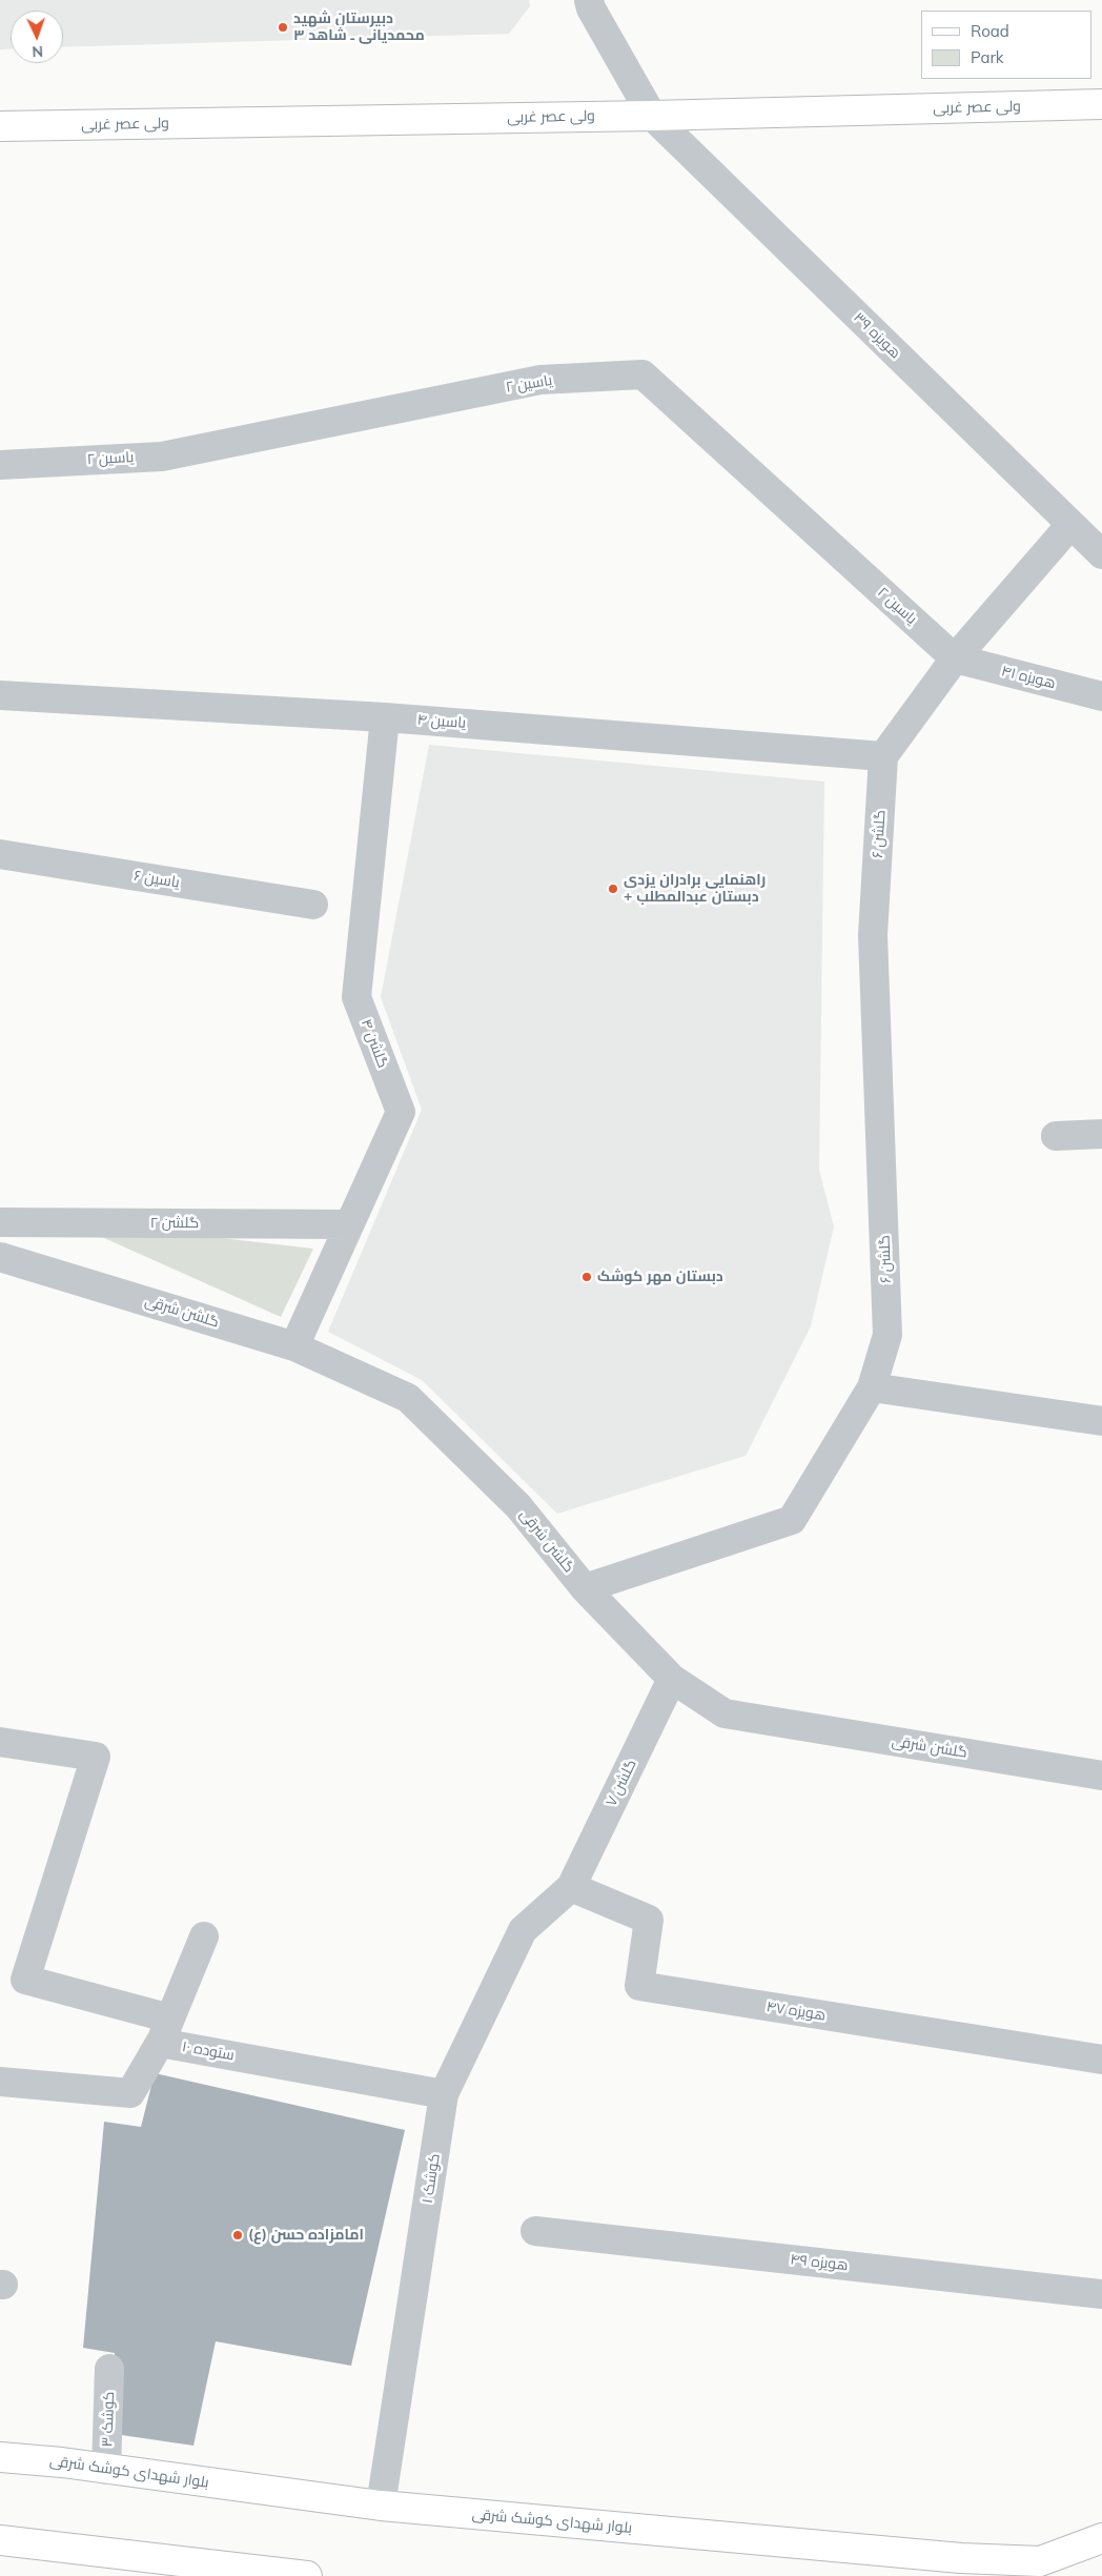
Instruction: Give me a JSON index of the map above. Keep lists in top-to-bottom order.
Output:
{
  "streets": {
    "main road": ["ولی عصر غربی", "بلوار شهدای کوشک شرقی"],
    "street": [
      "هویزه ۳۹",
      "یاسین ۲",
      "هویزه ۴۱",
      "یاسین ۴",
      "گلشن ۶",
      "یاسین ۶",
      "گلشن ۴",
      "گلشن ۲",
      "گلشن شرقی",
      "گلشن ۷",
      "هویزه ۴۷",
      "ستوده ۱۰",
      "کوشک ۱",
      "هویزه ۴۹",
      "کوشک ۳"
    ]
  },
  "crossings": [
    ["ولی عصر غربی", "هویزه ۳۹"],
    ["یاسین ۲", "هویزه ۴۱"],
    ["یاسین ۴", "گلشن ۶"],
    ["یاسین ۴", "گلشن ۴"],
    ["گلشن ۶", "گلشن شرقی"],
    ["گلشن ۴", "گلشن ۲"],
    ["گلشن ۴", "گلشن شرقی"],
    ["گلشن شرقی", "گلشن ۷"],
    ["گلشن ۷", "هویزه ۴۷"],
    ["گلشن ۷", "کوشک ۱"],
    ["هویزه ۴۷", "کوشک ۱"],
    ["ستوده ۱۰", "کوشک ۱"],
    ["کوشک ۱", "بلوار شهدای کوشک شرقی"],
    ["کوشک ۳", "بلوار شهدای کوشک شرقی"]
  ],
  "places": [
    "دبیرستان شهید محمدیانی ـ شاهد ۳",
    "راهنمایی برادران یزدی + دبستان عبدالمطلب",
    "دبستان مهر کوشک",
    "امامزاده حسن (ع)"
  ],
  "legend": ["Road", "Park"],
  "north": "bottom"
}
